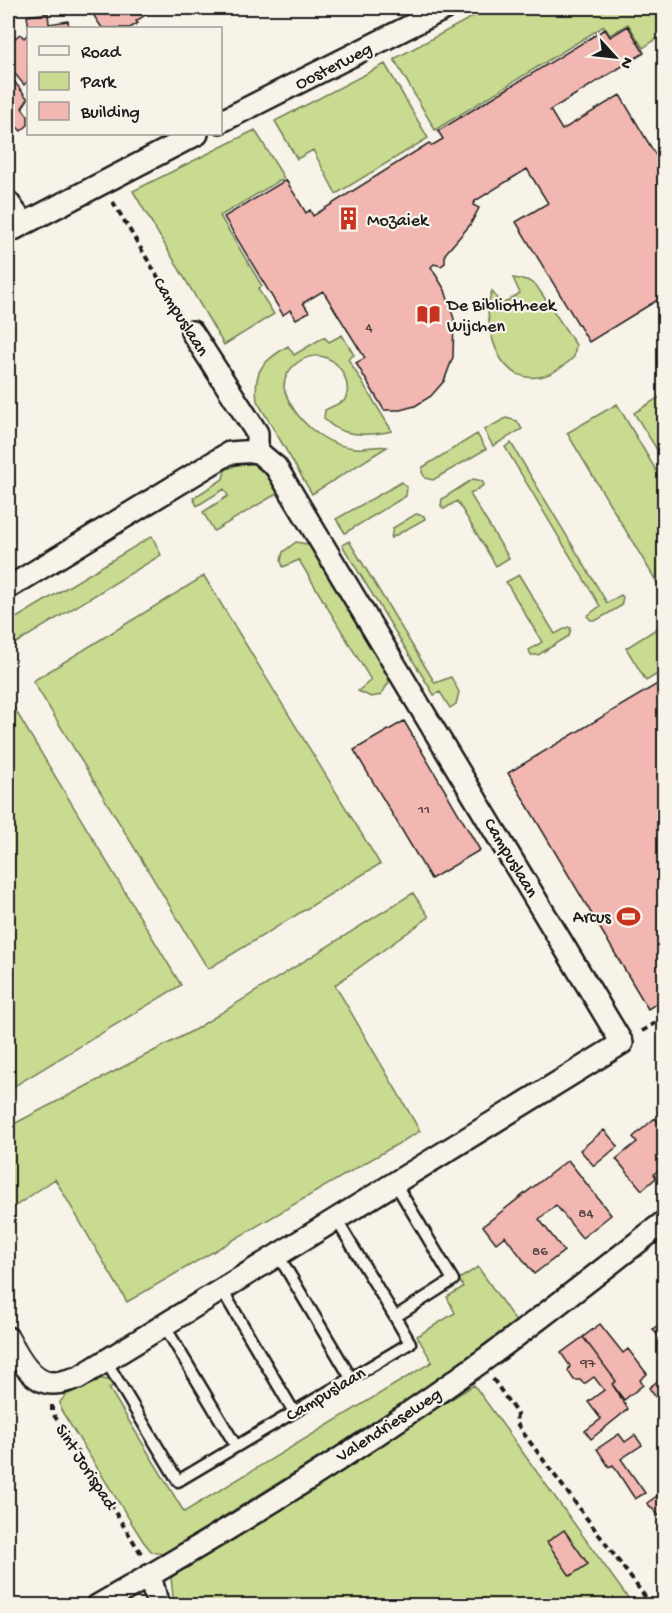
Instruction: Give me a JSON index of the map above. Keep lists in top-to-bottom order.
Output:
{
  "streets": {
    "street": ["Oosterweg", "Campuslaan", "Valendrieseweg"],
    "path": ["Sint Jorispad"]
  },
  "crossings": [
    ["Campuslaan", "Sint Jorispad"],
    ["Valendrieseweg", "Sint Jorispad"]
  ],
  "places": {
    "building": ["Mozaiek"],
    "library": ["De Bibliotheek Wijchen"],
    "sports": ["Arcus"]
  },
  "house_numbers": [
    "4",
    "11",
    "84",
    "86",
    "97"
  ],
  "legend": ["Road", "Park", "Building"],
  "north": "bottom right"
}
